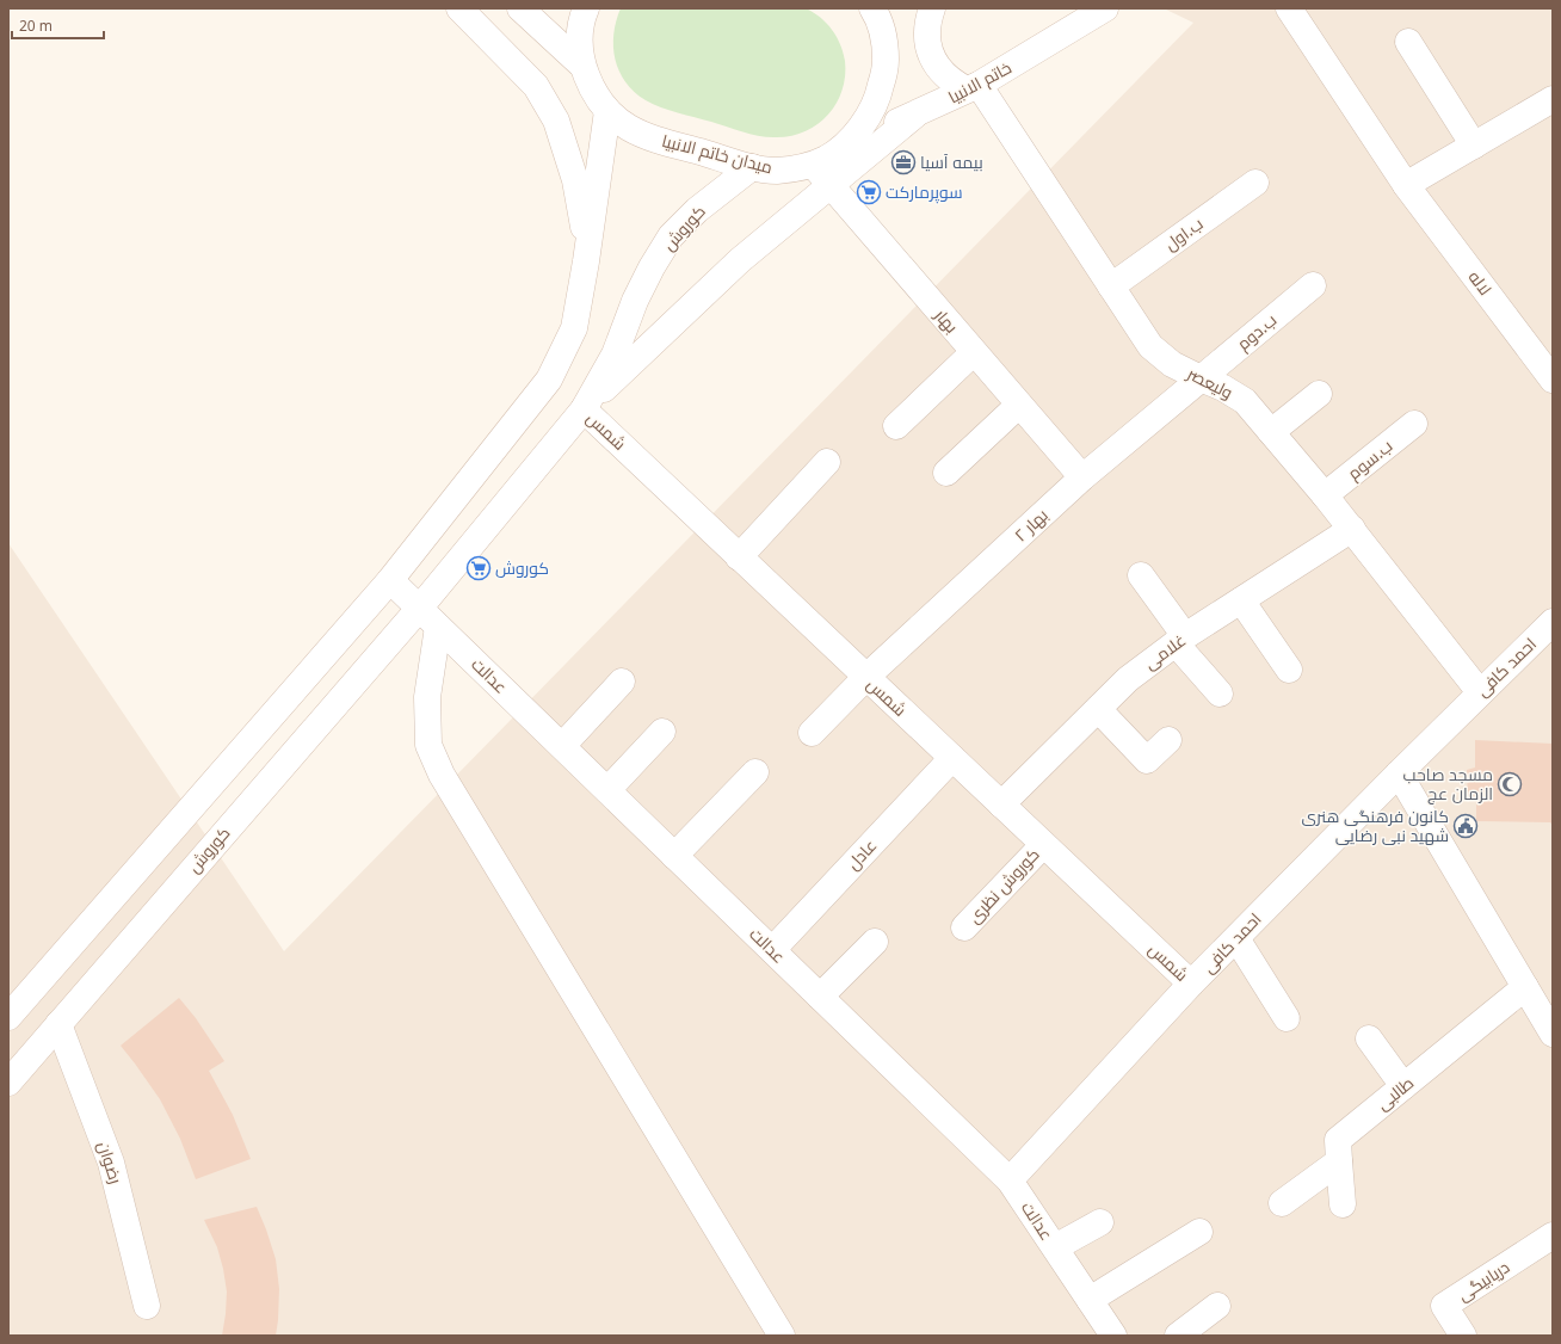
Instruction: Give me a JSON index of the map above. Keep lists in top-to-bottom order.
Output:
{
  "streets": {
    "street": [
      "خاتم الانبیا",
      "میدان خاتم الانبیا",
      "کوروش",
      "ب.اول",
      "لاله",
      "بهار",
      "ب.دوم",
      "ولیعصر",
      "شمس",
      "ب.سوم",
      "بهار ۲",
      "غلامی",
      "احمد کافی",
      "عدالت",
      "عادل",
      "کوروش نظری",
      "طالبی",
      "رضوان",
      "دریابیگی"
    ]
  },
  "crossings": [
    ["خاتم الانبیا", "میدان خاتم الانبیا"],
    ["خاتم الانبیا", "ولیعصر"],
    ["میدان خاتم الانبیا", "کوروش"],
    ["میدان خاتم الانبیا", "بهار"],
    ["کوروش", "شمس"],
    ["کوروش", "عدالت"],
    ["کوروش", "رضوان"],
    ["ب.اول", "ولیعصر"],
    ["بهار", "بهار ۲"],
    ["ب.دوم", "ولیعصر"],
    ["ب.دوم", "بهار ۲"],
    ["ولیعصر", "ب.سوم"],
    ["ولیعصر", "بهار ۲"],
    ["ولیعصر", "غلامی"],
    ["ولیعصر", "احمد کافی"],
    ["شمس", "بهار ۲"],
    ["شمس", "غلامی"],
    ["شمس", "احمد کافی"],
    ["شمس", "عادل"],
    ["شمس", "کوروش نظری"],
    ["احمد کافی", "عدالت"],
    ["عدالت", "عادل"]
  ],
  "places": {
    "office": ["بیمه آسیا"],
    "supermarket": ["سوپرمارکت", "کوروش"],
    "mosque": ["مسجد صاحب الزمان عج"],
    "public building": ["کانون فرهنگی هنری شهید نبی رضایی"]
  },
  "scale_bar": "20 m"
}
